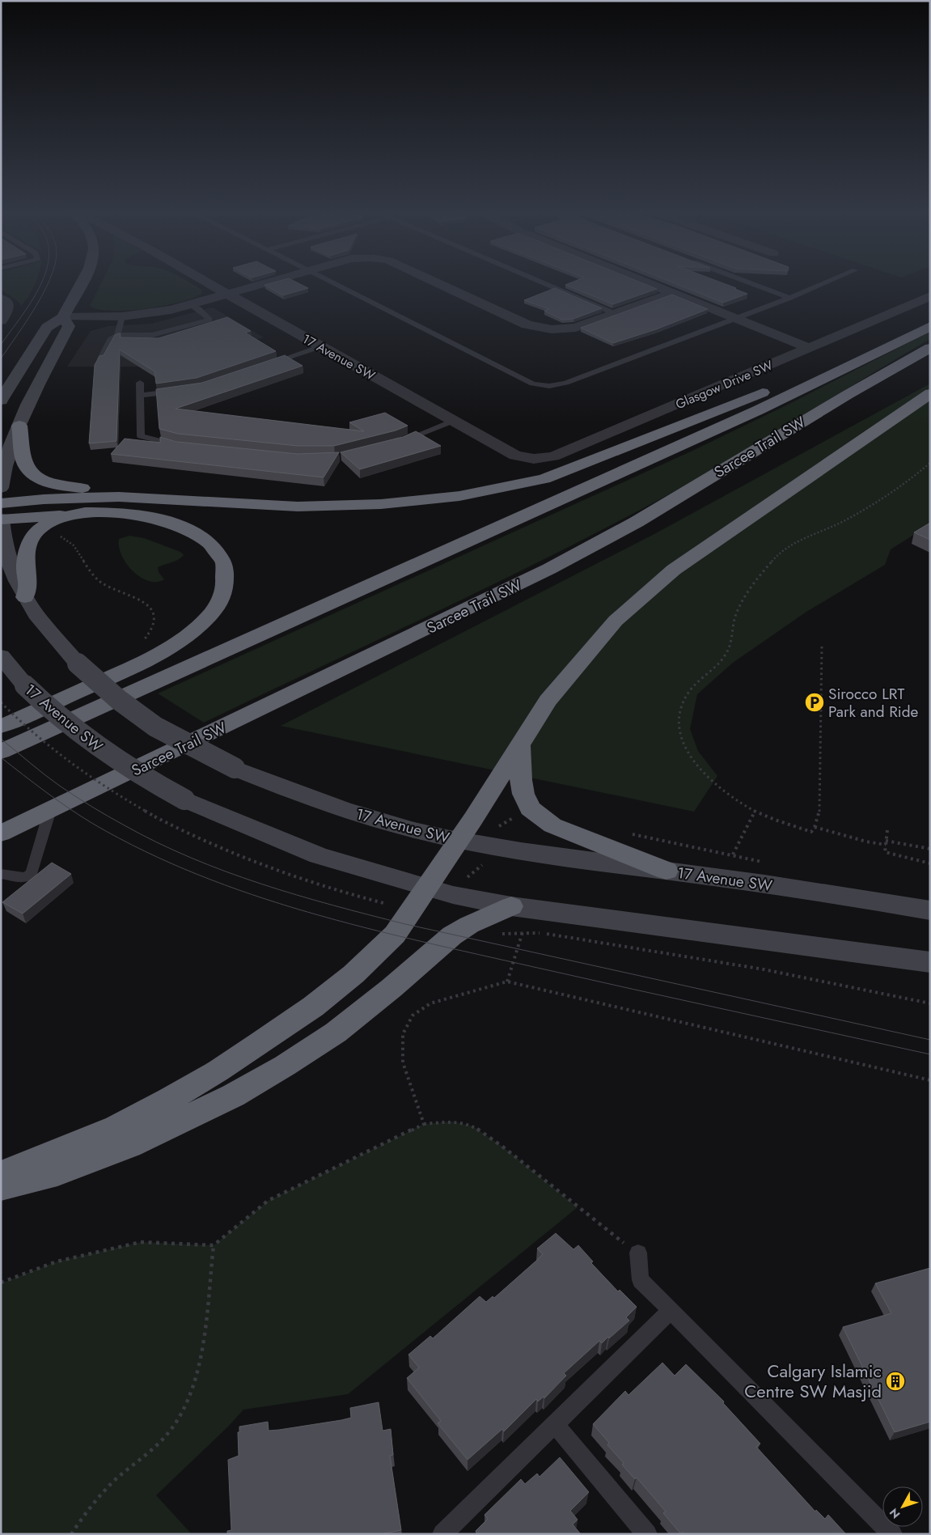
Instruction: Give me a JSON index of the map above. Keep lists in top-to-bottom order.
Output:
{
  "streets": {
    "highway": ["Sarcee Trail SW"],
    "main road": ["17 Avenue SW"],
    "street": ["Glasgow Drive SW"]
  },
  "crossings": [
    ["17 Avenue SW", "Glasgow Drive SW"]
  ],
  "places": {
    "parking": ["Sirocco LRT Park and Ride"],
    "building": ["Calgary Islamic Centre SW Masjid"]
  },
  "north": "bottom left"
}
